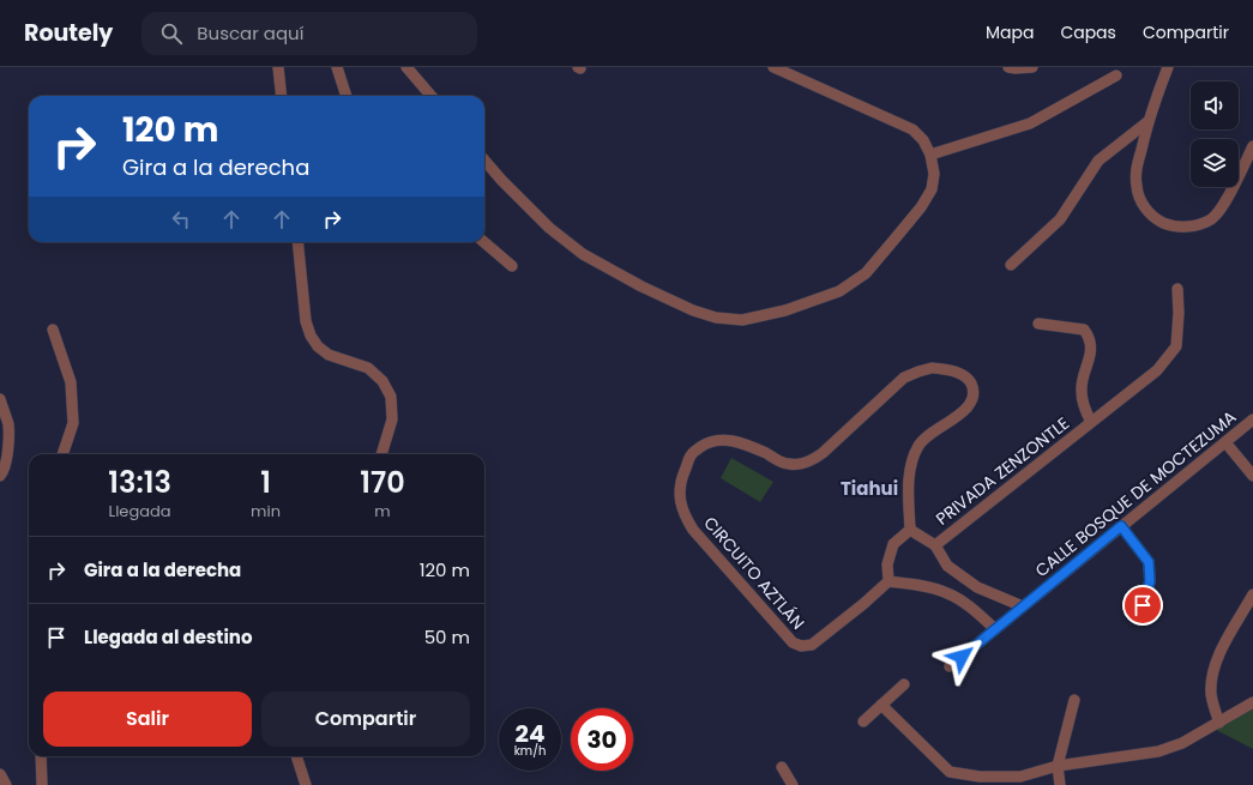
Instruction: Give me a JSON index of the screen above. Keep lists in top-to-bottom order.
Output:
{
  "streets": {
    "street": ["PRIVADA ZENZONTLE", "CALLE BOSQUE DE MOCTEZUMA", "CIRCUITO AZTLÁN"]
  },
  "districts": ["Tiahui"],
  "page": {
    "header": "Routely",
    "search": "Buscar aquí",
    "nav": ["Mapa", "Capas", "Compartir"],
    "turn": ["120 m", "Gira a la derecha"],
    "eta": [
      "13:13",
      "Llegada",
      "1",
      "min",
      "170",
      "m"
    ],
    "list": [
      {
        "name": "Gira a la derecha",
        "value": "120 m"
      },
      {
        "name": "Llegada al destino",
        "value": "50 m"
      }
    ],
    "buttons": ["Salir", "Compartir"],
    "speed": "24 km/h",
    "limit": "30"
  }
}
